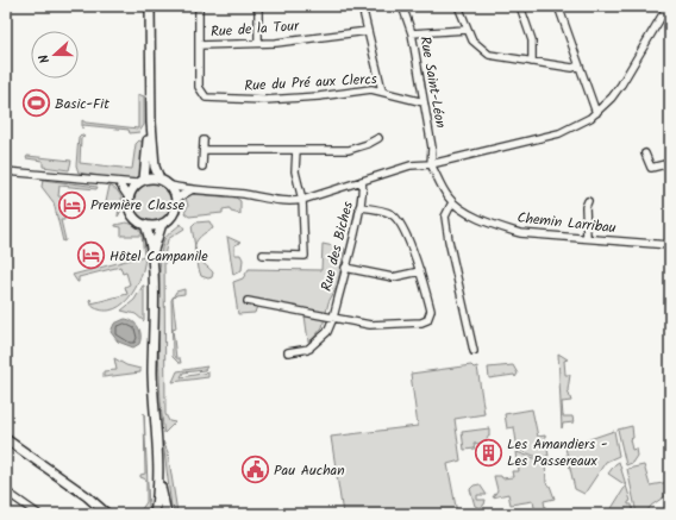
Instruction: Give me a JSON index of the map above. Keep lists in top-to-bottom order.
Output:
{
  "streets": {
    "street": [
      "Rue de la Tour",
      "Rue du Pré aux Clercs",
      "Rue Saint-Léon",
      "Chemin Larribau",
      "Rue des Biches"
    ]
  },
  "crossings": [
    ["Rue de la Tour", "Rue du Pré aux Clercs"],
    ["Rue du Pré aux Clercs", "Rue Saint-Léon"],
    ["Rue Saint-Léon", "Chemin Larribau"]
  ],
  "places": {
    "sports": ["Basic-Fit"],
    "hotel": ["Première Classe", "Hôtel Campanile"],
    "building": ["Les Amandiers - Les Passereaux"],
    "public building": ["Pau Auchan"]
  },
  "north": "left"
}
